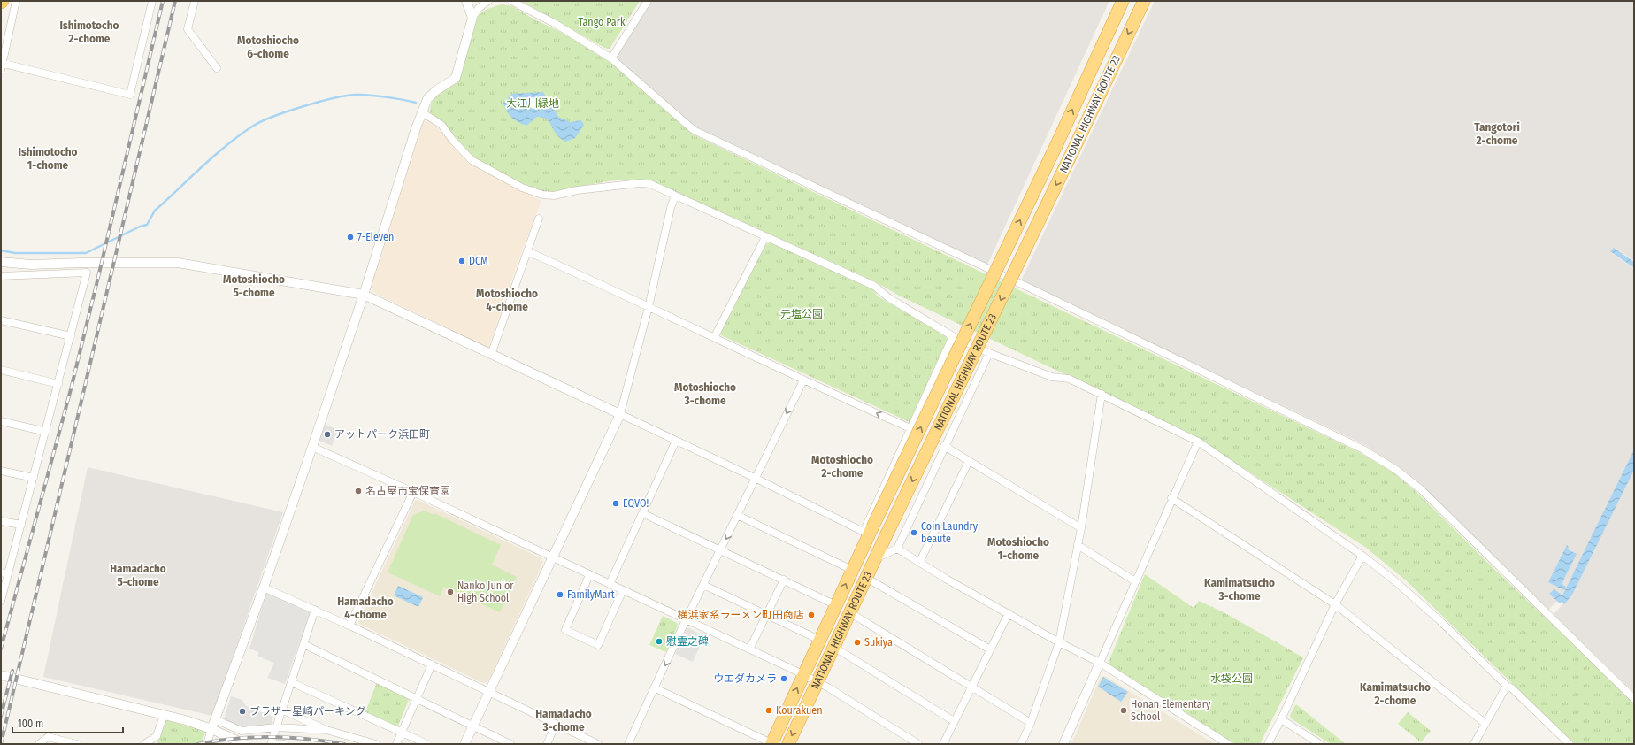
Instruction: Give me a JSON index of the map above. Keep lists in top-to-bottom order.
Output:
{
  "streets": {
    "highway": ["NATIONAL HIGHWAY ROUTE 23"]
  },
  "districts": [
    "Ishimotocho 2-chome",
    "Motoshiocho 6-chome",
    "Tangotori 2-chome",
    "Ishimotocho 1-chome",
    "Motoshiocho 5-chome",
    "Motoshiocho 4-chome",
    "Motoshiocho 3-chome",
    "Motoshiocho 2-chome",
    "Motoshiocho 1-chome",
    "Hamadacho 5-chome",
    "Kamimatsucho 3-chome",
    "Hamadacho 4-chome",
    "Kamimatsucho 2-chome",
    "Hamadacho 3-chome"
  ],
  "parks": [
    "Tango Park",
    "大江川緑地",
    "元塩公園",
    "水袋公園"
  ],
  "places": [
    "7-Eleven",
    "DCM",
    "アットパーク浜田町",
    "名古屋市宝保育園",
    "EQVO!",
    "Coin Laundry beaute",
    "Nanko Junior High School",
    "FamilyMart",
    "横浜家系ラーメン町田商店",
    "慰霊之碑",
    "Sukiya",
    "ウエダカメラ",
    "Kourakuen",
    "Honan Elementary School",
    "ブラザー星崎パーキング"
  ],
  "scale_bar": "100 m"
}
